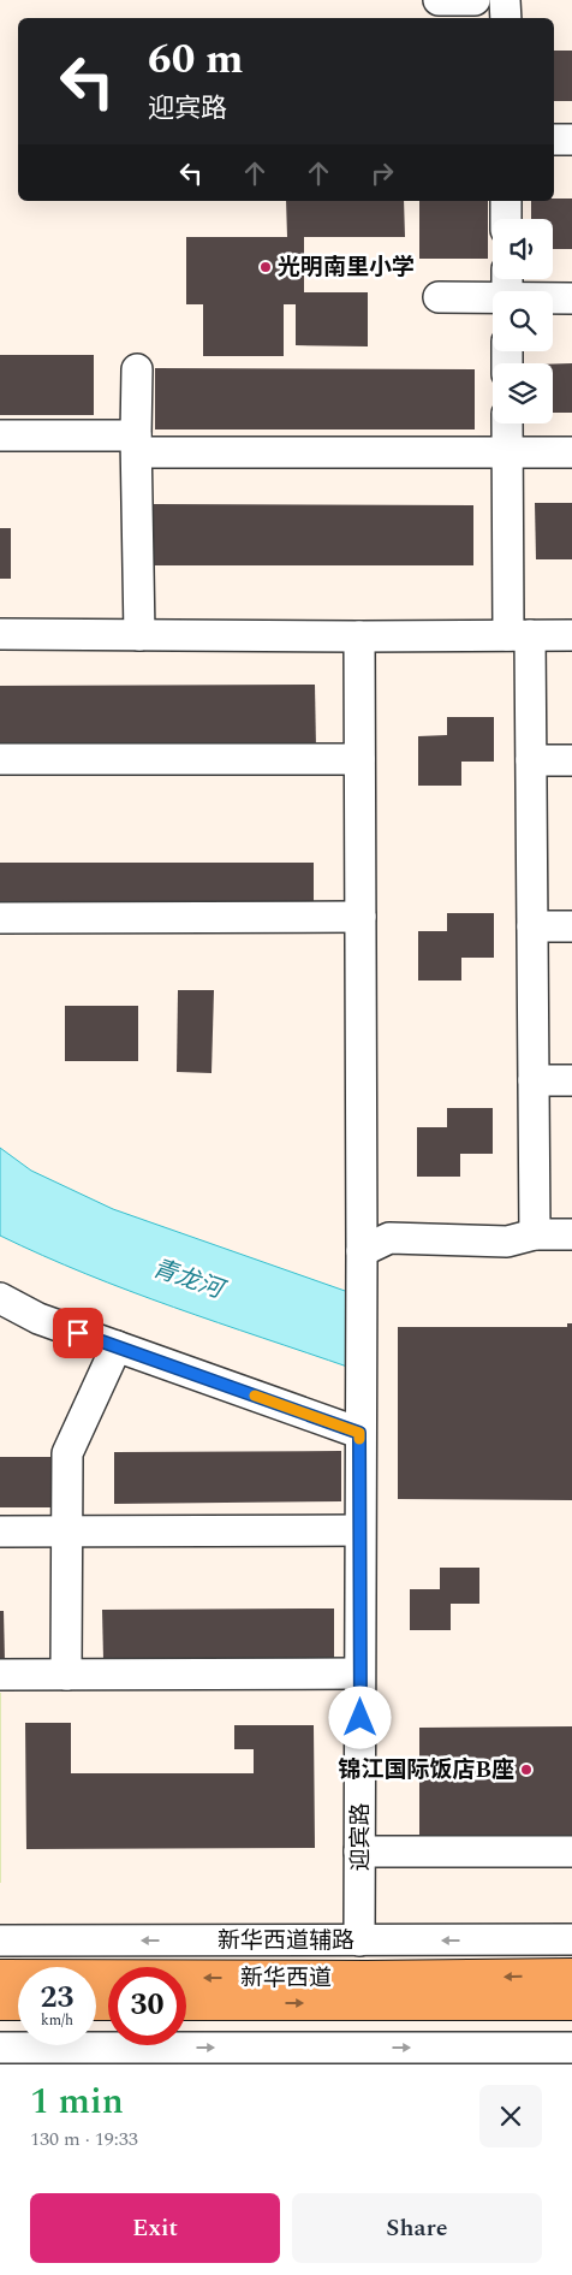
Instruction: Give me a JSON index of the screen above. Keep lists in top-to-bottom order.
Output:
{
  "streets": {
    "main road": ["新华西道"],
    "street": ["迎宾路", "新华西道辅路"]
  },
  "crossings": [
    ["迎宾路", "新华西道辅路"]
  ],
  "water": ["青龙河"],
  "places": ["光明南里小学", "锦江国际饭店B座"],
  "page": {
    "turn": ["60 m", "迎宾路"],
    "speed": "23 km/h",
    "limit": "30",
    "heading": ["1 min", "130 m · 19:33"],
    "buttons": ["Exit", "Share"]
  }
}
